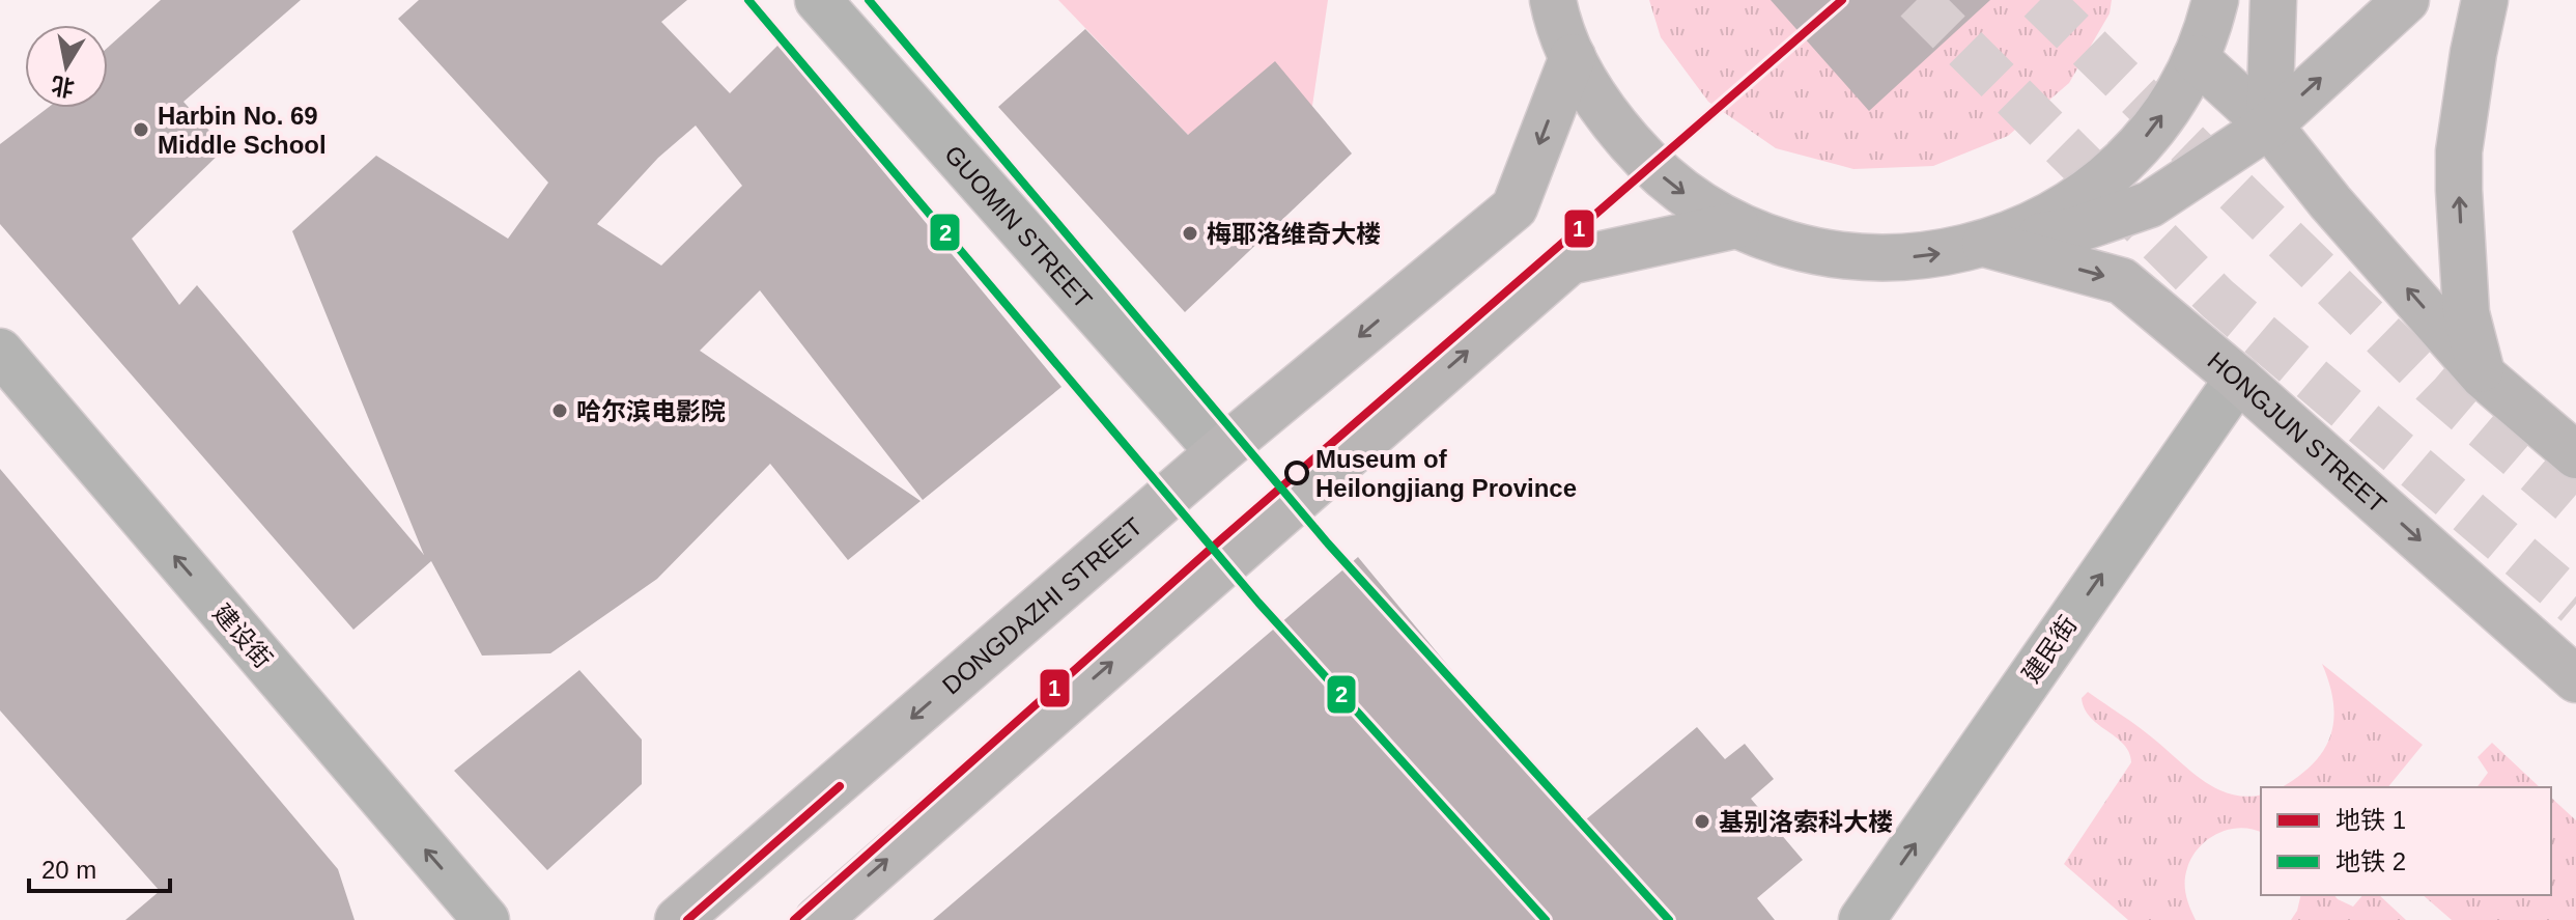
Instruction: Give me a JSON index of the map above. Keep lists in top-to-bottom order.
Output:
{
  "streets": {
    "main road": ["HONGJUN STREET", "DONGDAZHI STREET"],
    "street": ["GUOMIN STREET", "建设街", "建民街"]
  },
  "crossings": [
    ["GUOMIN STREET", "DONGDAZHI STREET"],
    ["HONGJUN STREET", "建民街"]
  ],
  "one_way": ["建设街", "建民街"],
  "places": [
    "Harbin No. 69 Middle School",
    "梅耶洛维奇大楼",
    "哈尔滨电影院",
    "Museum of Heilongjiang Province",
    "基别洛索科大楼"
  ],
  "lines": ["metro line 1", "metro line 2"],
  "legend": ["地铁 1", "地铁 2"],
  "scale_bar": "20 m",
  "north": "bottom"
}
